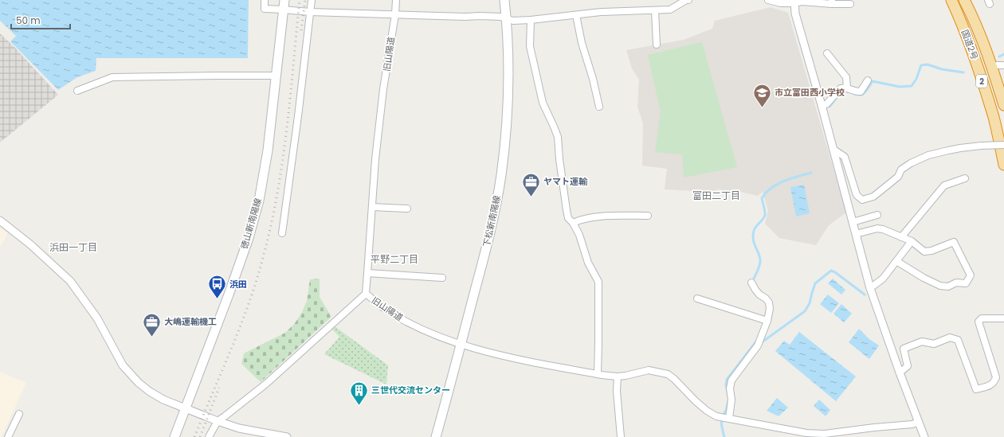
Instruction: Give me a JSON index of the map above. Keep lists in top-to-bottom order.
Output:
{
  "streets": {
    "highway": ["国道2号", "2"],
    "main road": ["下松新南陽線", "徳山新南陽線"],
    "street": ["旧山陽道"]
  },
  "crossings": [
    ["旧山陽道", "下松新南陽線"]
  ],
  "districts": ["富田二丁目", "浜田一丁目", "平野二丁目"],
  "places": {
    "school or university": ["市立富田西小学校"],
    "office": ["ヤマト運輸", "大嶋運輸機工"],
    "bus stop": ["浜田"],
    "building": ["三世代交流センター"]
  },
  "scale_bar": "50 m"
}
